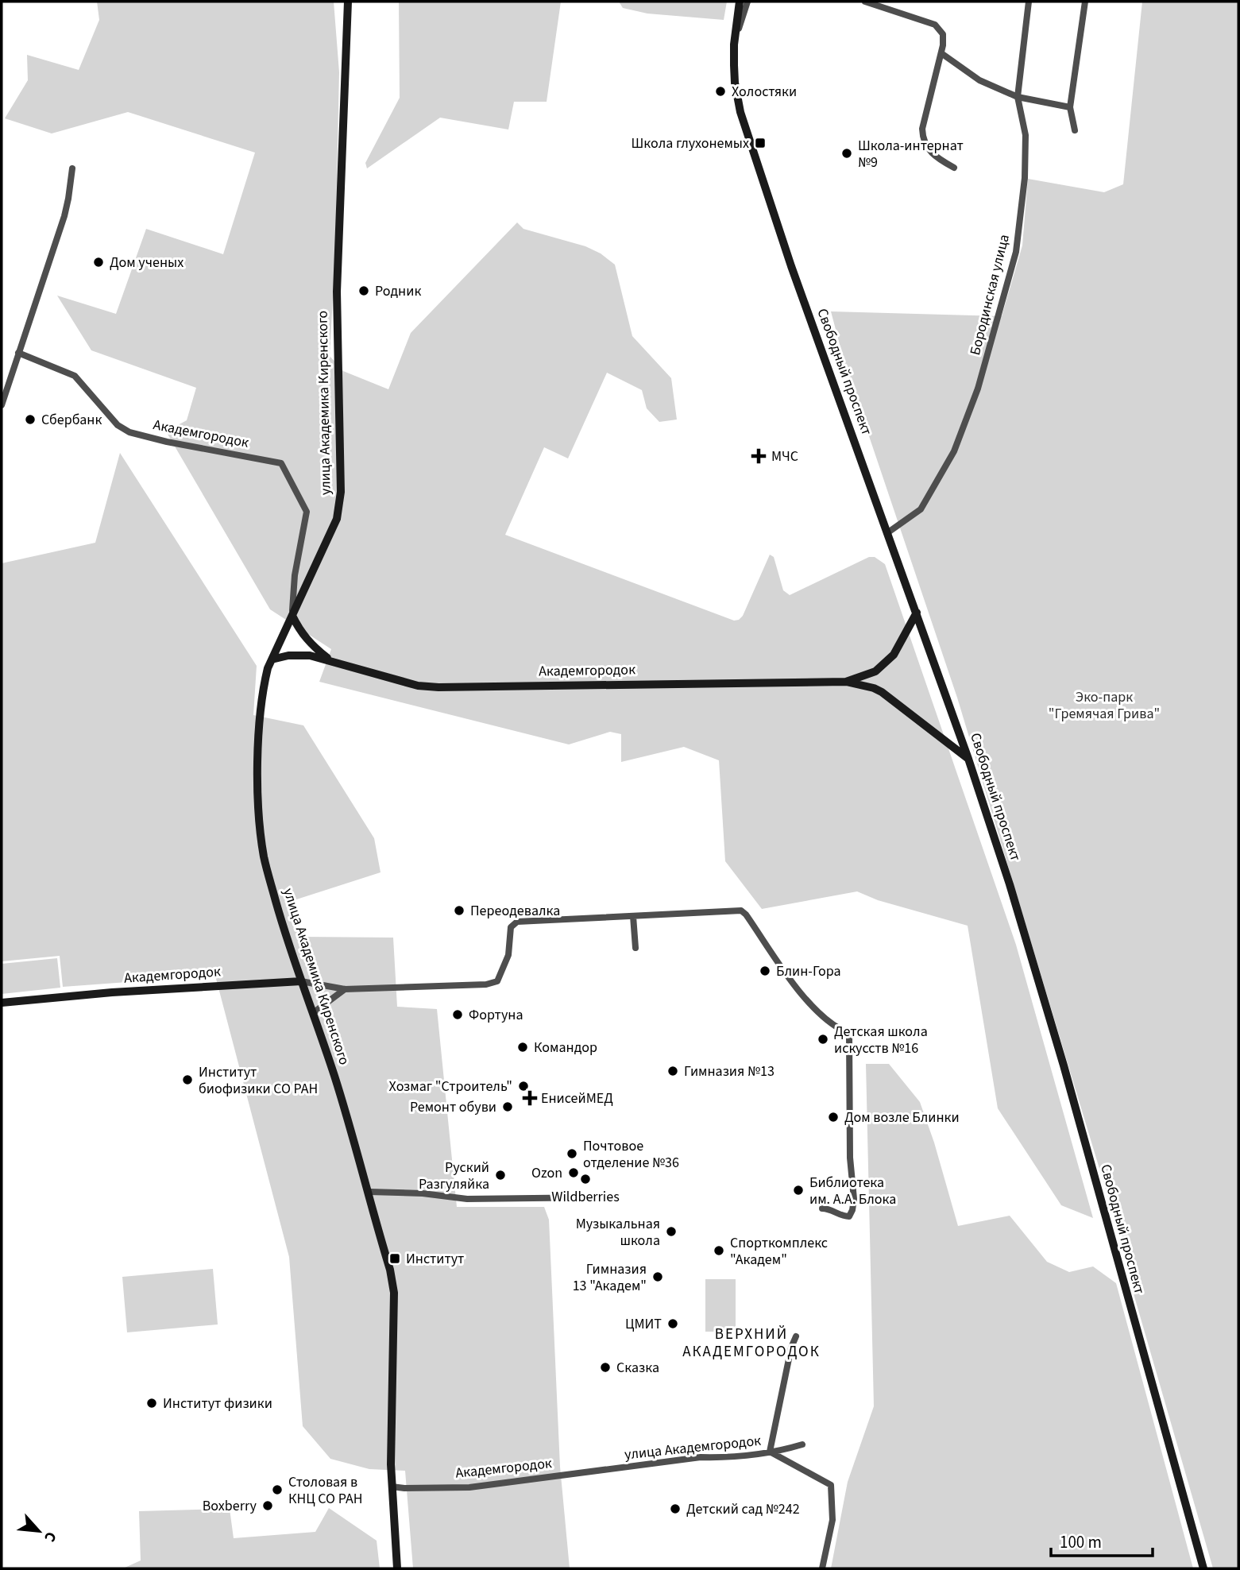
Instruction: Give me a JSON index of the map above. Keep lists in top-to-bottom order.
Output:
{
  "streets": {
    "main road": ["Свободный проспект", "улица Академика Киренского", "Академгородок"],
    "street": ["Бородинская улица", "улица Академгородок"]
  },
  "crossings": [
    ["Бородинская улица", "Свободный проспект"],
    ["улица Академика Киренского", "Академгородок"],
    ["Академгородок", "улица Академгородок"]
  ],
  "districts": ["ВЕРХНИЙ АКАДЕМГОРОДОК"],
  "parks": ["Эко-парк \"Гремячая Грива\""],
  "places": {
    "other": [
      "Холостяки",
      "Школа-интернат №9",
      "Дом ученых",
      "Родник",
      "Сбербанк",
      "Переодевалка",
      "Блин-Гора",
      "Фортуна",
      "Детская школа искусств №16",
      "Командор",
      "Гимназия №13",
      "Институт биофизики СО РАН",
      "Хозмаг \"Строитель\"",
      "Ремонт обуви",
      "Дом возле Блинки",
      "Почтовое отделение №36",
      "Ozon",
      "Руский Разгуляйка",
      "Wildberries",
      "Библиотека им. А.А. Блока",
      "Музыкальная школа",
      "Спорткомплекс \"Академ\"",
      "Гимназия 13 \"Академ\"",
      "ЦМИТ",
      "Сказка",
      "Институт физики",
      "Столовая в КНЦ СО РАН",
      "Boxberry",
      "Детский сад №242"
    ],
    "transit": ["Школа глухонемых", "Институт"],
    "health": ["МЧС", "ЕнисейМЕД"]
  },
  "scale_bar": "100 m",
  "north": "bottom right"
}
